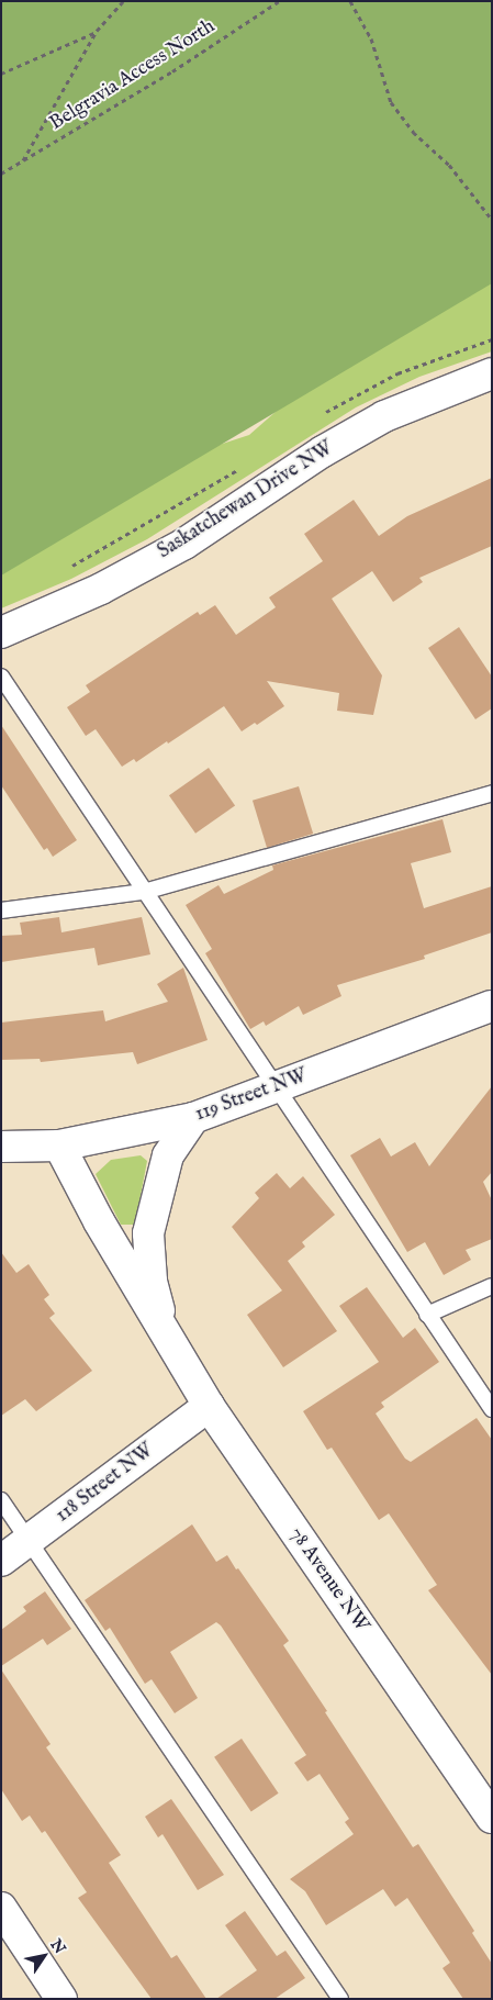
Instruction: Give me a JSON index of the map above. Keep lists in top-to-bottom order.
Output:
{
  "streets": {
    "street": [
      "Saskatchewan Drive NW",
      "119 Street NW",
      "118 Street NW",
      "78 Avenue NW"
    ],
    "path": ["Belgravia Access North"]
  },
  "crossings": [
    ["119 Street NW", "78 Avenue NW"],
    ["118 Street NW", "78 Avenue NW"]
  ],
  "north": "top right"
}
